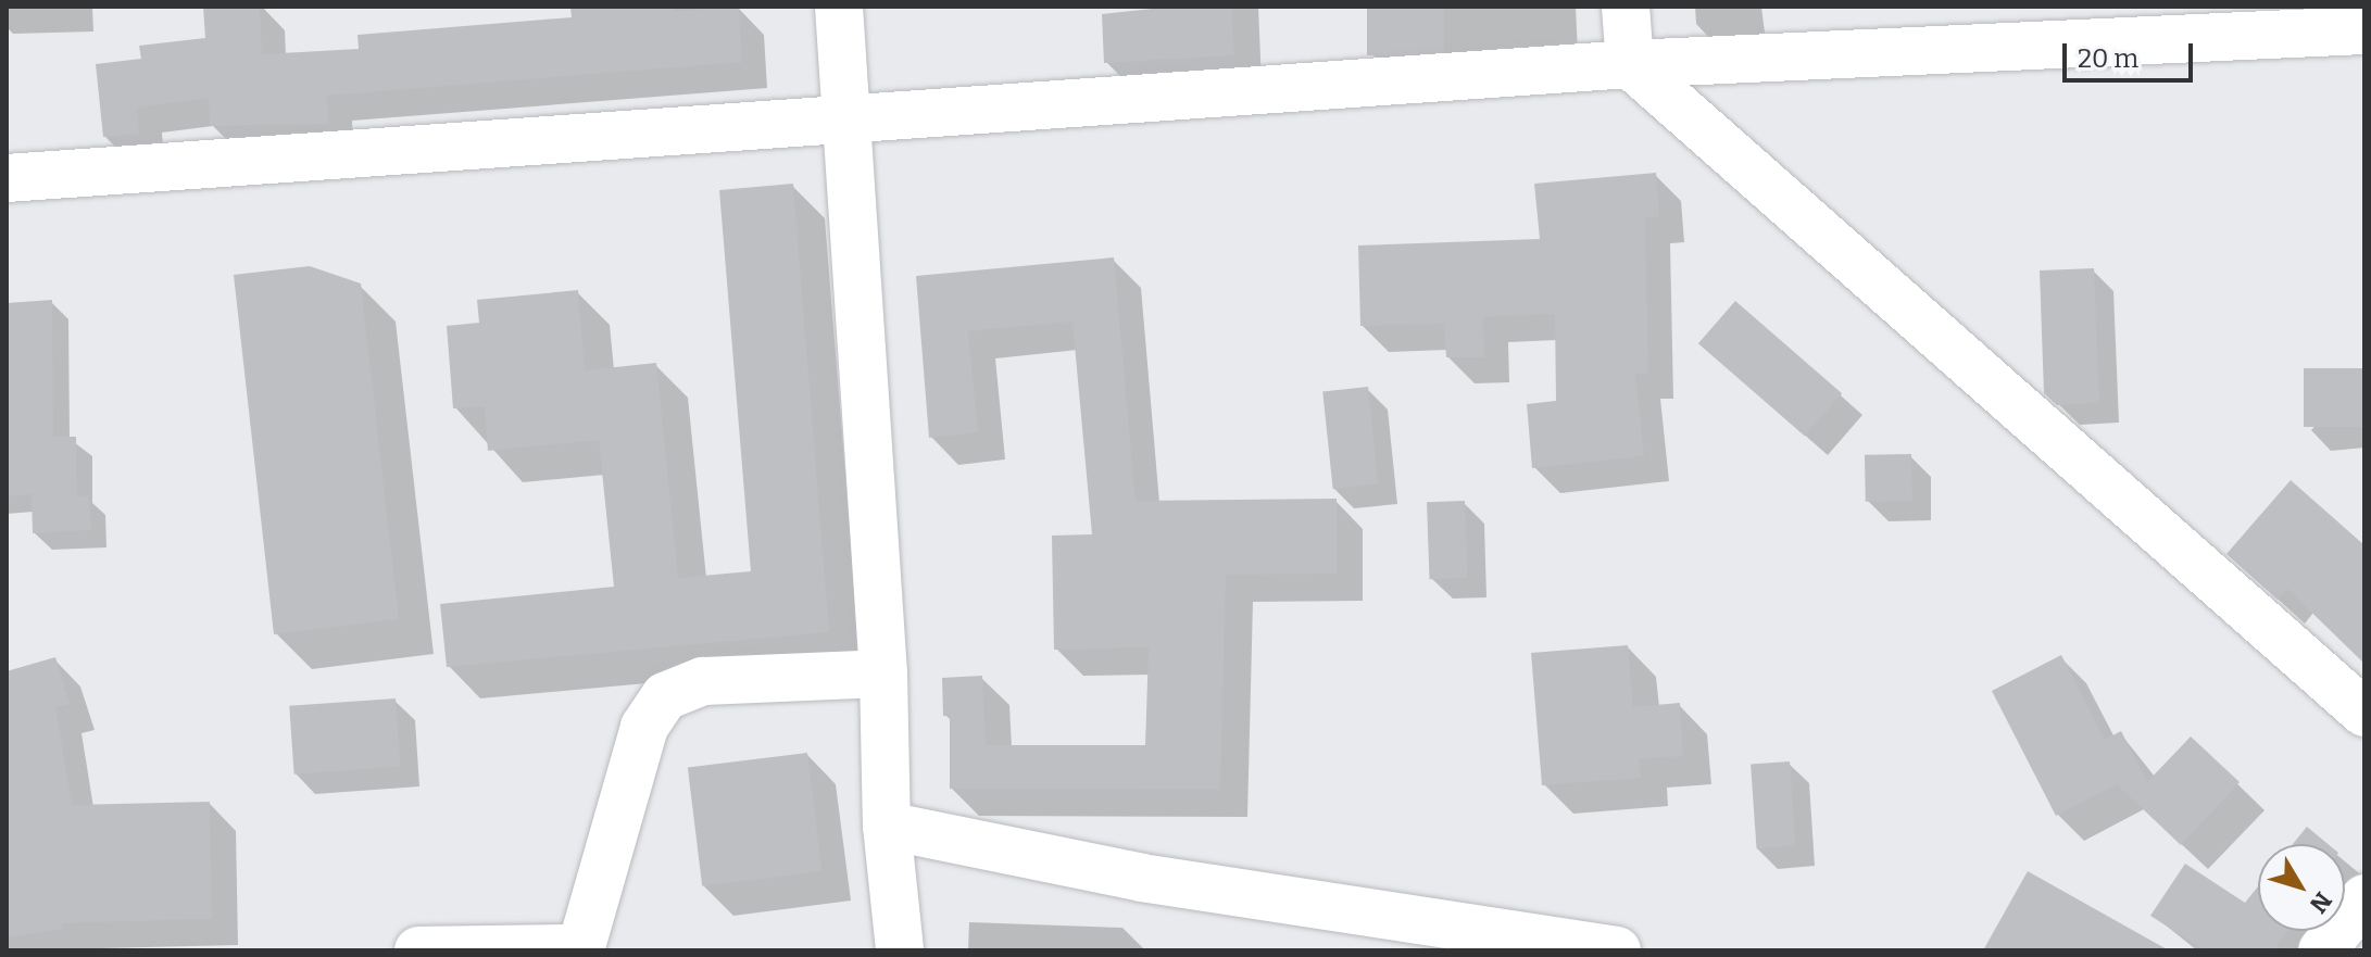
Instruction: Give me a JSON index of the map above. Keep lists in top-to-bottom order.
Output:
{
  "scale_bar": "20 m",
  "north": "bottom right"
}
